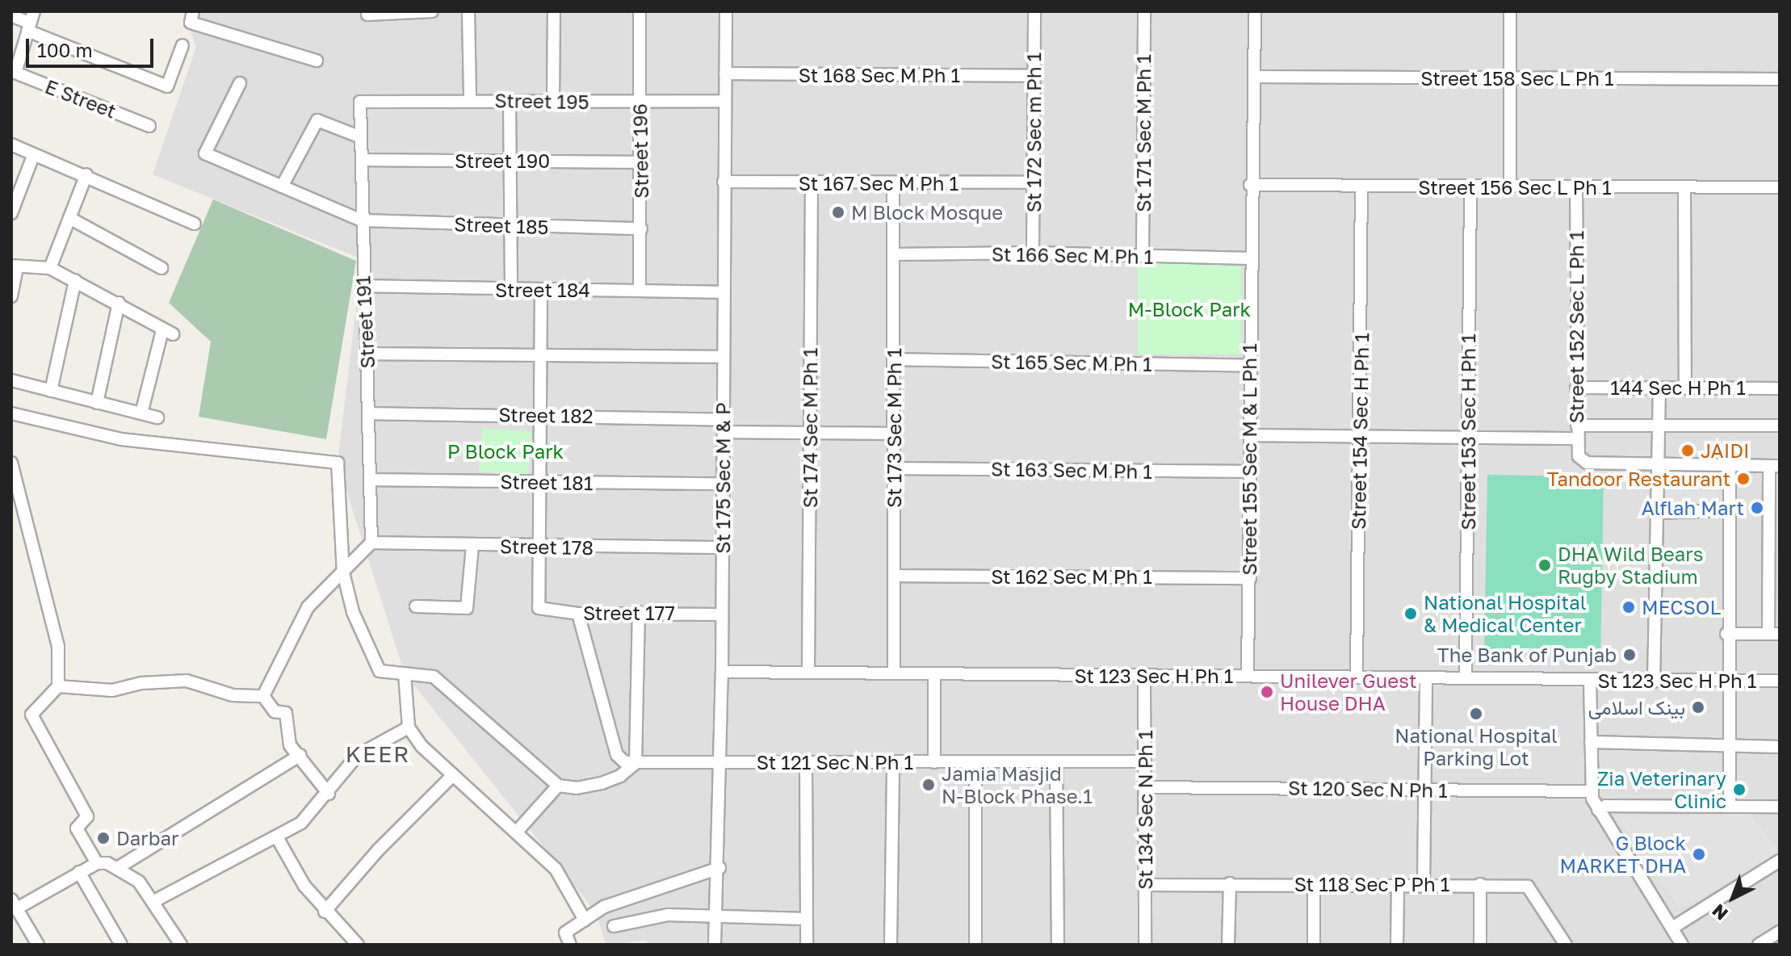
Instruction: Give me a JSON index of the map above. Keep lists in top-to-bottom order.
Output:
{
  "streets": {
    "street": [
      "St 168 Sec M Ph 1",
      "Street 158 Sec L Ph 1",
      "E Street",
      "Street 195",
      "St 172 Sec m Ph 1",
      "St 171 Sec M Ph 1",
      "Street 196",
      "Street 190",
      "St 167 Sec M Ph 1",
      "Street 156 Sec L Ph 1",
      "Street 185",
      "St 166 Sec M Ph 1",
      "Street 184",
      "Street 191",
      "Street 152 Sec L Ph 1",
      "St 165 Sec M Ph 1",
      "144 Sec H Ph 1",
      "Street 182",
      "St 174 Sec M Ph 1",
      "St 173 Sec M Ph 1",
      "Street 154 Sec H Ph 1",
      "Street 153 Sec H Ph 1",
      "Street 155 Sec M & L Ph 1",
      "St 163 Sec M Ph 1",
      "St 175 Sec M & P",
      "Street 181",
      "Street 178",
      "St 162 Sec M Ph 1",
      "Street 177",
      "St 123 Sec H Ph 1",
      "St 121 Sec N Ph 1",
      "St 120 Sec N Ph 1",
      "St 134 Sec N Ph 1",
      "St 118 Sec P Ph 1"
    ]
  },
  "crossings": [
    ["St 168 Sec M Ph 1", "St 172 Sec m Ph 1"],
    ["St 168 Sec M Ph 1", "St 175 Sec M & P"],
    ["Street 158 Sec L Ph 1", "Street 155 Sec M & L Ph 1"],
    ["Street 195", "Street 196"],
    ["Street 195", "Street 191"],
    ["Street 195", "St 175 Sec M & P"],
    ["St 172 Sec m Ph 1", "St 167 Sec M Ph 1"],
    ["St 172 Sec m Ph 1", "St 166 Sec M Ph 1"],
    ["St 171 Sec M Ph 1", "St 166 Sec M Ph 1"],
    ["Street 196", "Street 190"],
    ["Street 196", "Street 185"],
    ["Street 196", "Street 184"],
    ["Street 190", "Street 191"],
    ["St 167 Sec M Ph 1", "St 174 Sec M Ph 1"],
    ["St 167 Sec M Ph 1", "St 173 Sec M Ph 1"],
    ["St 167 Sec M Ph 1", "St 175 Sec M & P"],
    ["Street 156 Sec L Ph 1", "Street 152 Sec L Ph 1"],
    ["Street 156 Sec L Ph 1", "Street 154 Sec H Ph 1"],
    ["Street 156 Sec L Ph 1", "Street 153 Sec H Ph 1"],
    ["Street 156 Sec L Ph 1", "Street 155 Sec M & L Ph 1"],
    ["Street 185", "Street 191"],
    ["St 166 Sec M Ph 1", "St 173 Sec M Ph 1"],
    ["St 166 Sec M Ph 1", "Street 155 Sec M & L Ph 1"],
    ["Street 184", "Street 191"],
    ["Street 184", "St 175 Sec M & P"],
    ["Street 191", "Street 182"],
    ["Street 191", "Street 181"],
    ["Street 191", "Street 178"],
    ["Street 152 Sec L Ph 1", "144 Sec H Ph 1"],
    ["St 165 Sec M Ph 1", "St 173 Sec M Ph 1"],
    ["St 165 Sec M Ph 1", "Street 155 Sec M & L Ph 1"],
    ["Street 182", "St 174 Sec M Ph 1"],
    ["Street 182", "St 173 Sec M Ph 1"],
    ["Street 182", "St 175 Sec M & P"],
    ["St 174 Sec M Ph 1", "St 123 Sec H Ph 1"],
    ["St 173 Sec M Ph 1", "St 163 Sec M Ph 1"],
    ["St 173 Sec M Ph 1", "St 162 Sec M Ph 1"],
    ["St 173 Sec M Ph 1", "St 123 Sec H Ph 1"],
    ["Street 154 Sec H Ph 1", "St 123 Sec H Ph 1"],
    ["Street 153 Sec H Ph 1", "St 123 Sec H Ph 1"],
    ["Street 155 Sec M & L Ph 1", "St 163 Sec M Ph 1"],
    ["Street 155 Sec M & L Ph 1", "St 162 Sec M Ph 1"],
    ["Street 155 Sec M & L Ph 1", "St 123 Sec H Ph 1"],
    ["St 175 Sec M & P", "Street 181"],
    ["St 175 Sec M & P", "Street 178"],
    ["St 175 Sec M & P", "Street 177"],
    ["St 175 Sec M & P", "St 123 Sec H Ph 1"],
    ["St 175 Sec M & P", "St 121 Sec N Ph 1"],
    ["Street 178", "Street 177"],
    ["St 123 Sec H Ph 1", "St 134 Sec N Ph 1"],
    ["St 121 Sec N Ph 1", "St 134 Sec N Ph 1"],
    ["St 120 Sec N Ph 1", "St 134 Sec N Ph 1"],
    ["St 134 Sec N Ph 1", "St 118 Sec P Ph 1"]
  ],
  "districts": ["KEER"],
  "parks": ["M-Block Park", "P Block Park"],
  "places": [
    "M Block Mosque",
    "JAIDI",
    "Tandoor Restaurant",
    "Alflah Mart",
    "DHA Wild Bears Rugby Stadium",
    "MECSOL",
    "National Hospital & Medical Center",
    "The Bank of Punjab",
    "Unilever Guest House DHA",
    "بینک اسلامی",
    "National Hospital Parking Lot",
    "Jamia Masjid N-Block Phase.1",
    "Zia Veterinary Clinic",
    "Darbar",
    "G Block MARKET DHA"
  ],
  "scale_bar": "100 m",
  "north": "bottom left"
}
